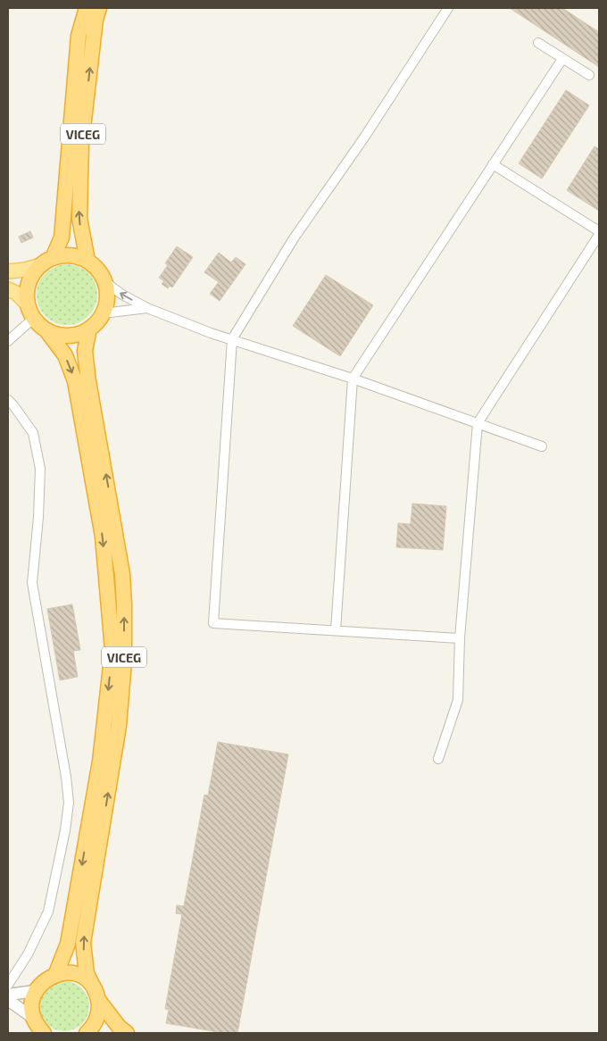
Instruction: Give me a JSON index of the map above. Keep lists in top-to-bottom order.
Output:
{
  "streets": {
    "highway": ["VICEG"]
  }
}
